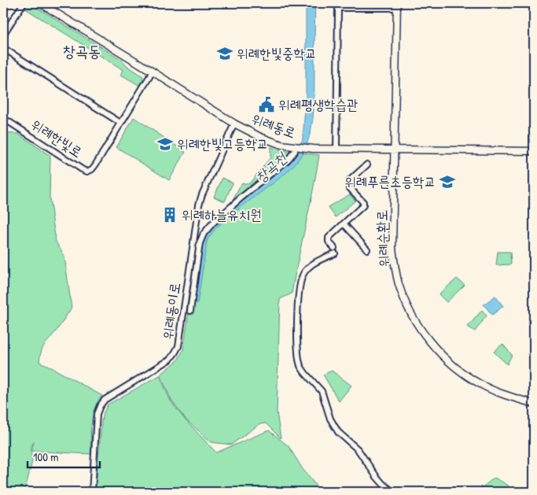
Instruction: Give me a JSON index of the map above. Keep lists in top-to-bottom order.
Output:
{
  "streets": {
    "street": [
      "위례동로",
      "위례한빛로",
      "위례순환로",
      "위례동이로"
    ]
  },
  "crossings": [
    ["위례동로", "위례한빛로"],
    ["위례동로", "위례순환로"],
    ["위례동로", "위례동이로"]
  ],
  "districts": ["창곡동"],
  "water": ["창곡천"],
  "places": {
    "school or university": ["위례한빛중학교", "위례한빛고등학교", "위례푸른초등학교"],
    "public building": ["위례평생학습관"],
    "building": ["위례하늘유치원"]
  },
  "scale_bar": "100 m"
}
